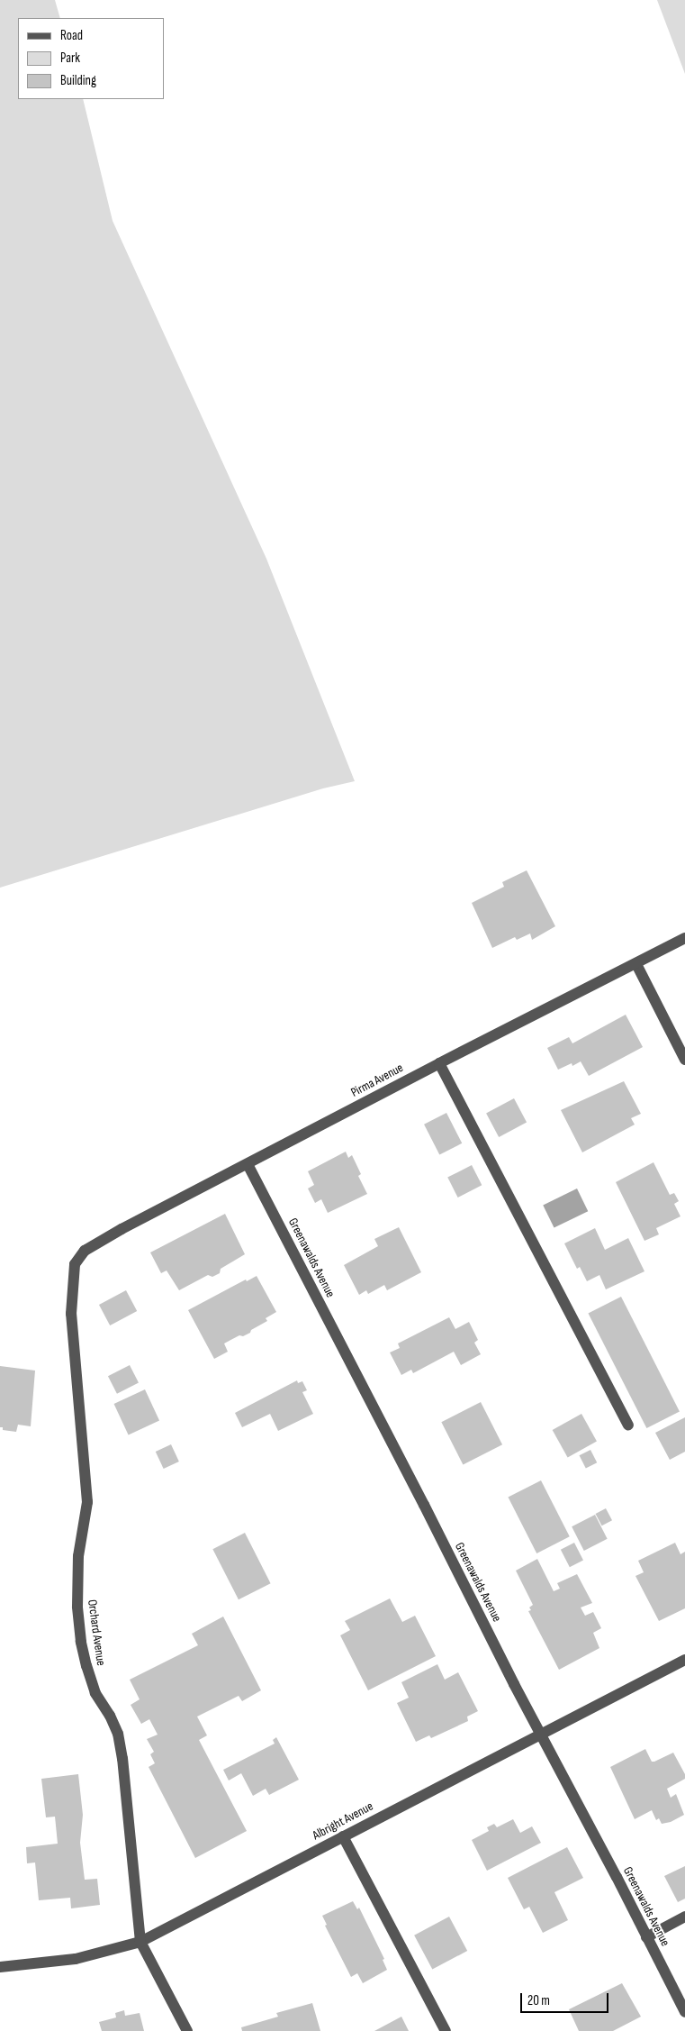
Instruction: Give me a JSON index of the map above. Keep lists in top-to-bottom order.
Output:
{
  "streets": {
    "street": [
      "Pirma Avenue",
      "Greenawalds Avenue",
      "Orchard Avenue",
      "Albright Avenue"
    ]
  },
  "crossings": [
    ["Pirma Avenue", "Greenawalds Avenue"],
    ["Pirma Avenue", "Orchard Avenue"],
    ["Greenawalds Avenue", "Albright Avenue"],
    ["Orchard Avenue", "Albright Avenue"]
  ],
  "legend": ["Road", "Park", "Building"],
  "scale_bar": "20 m"
}
